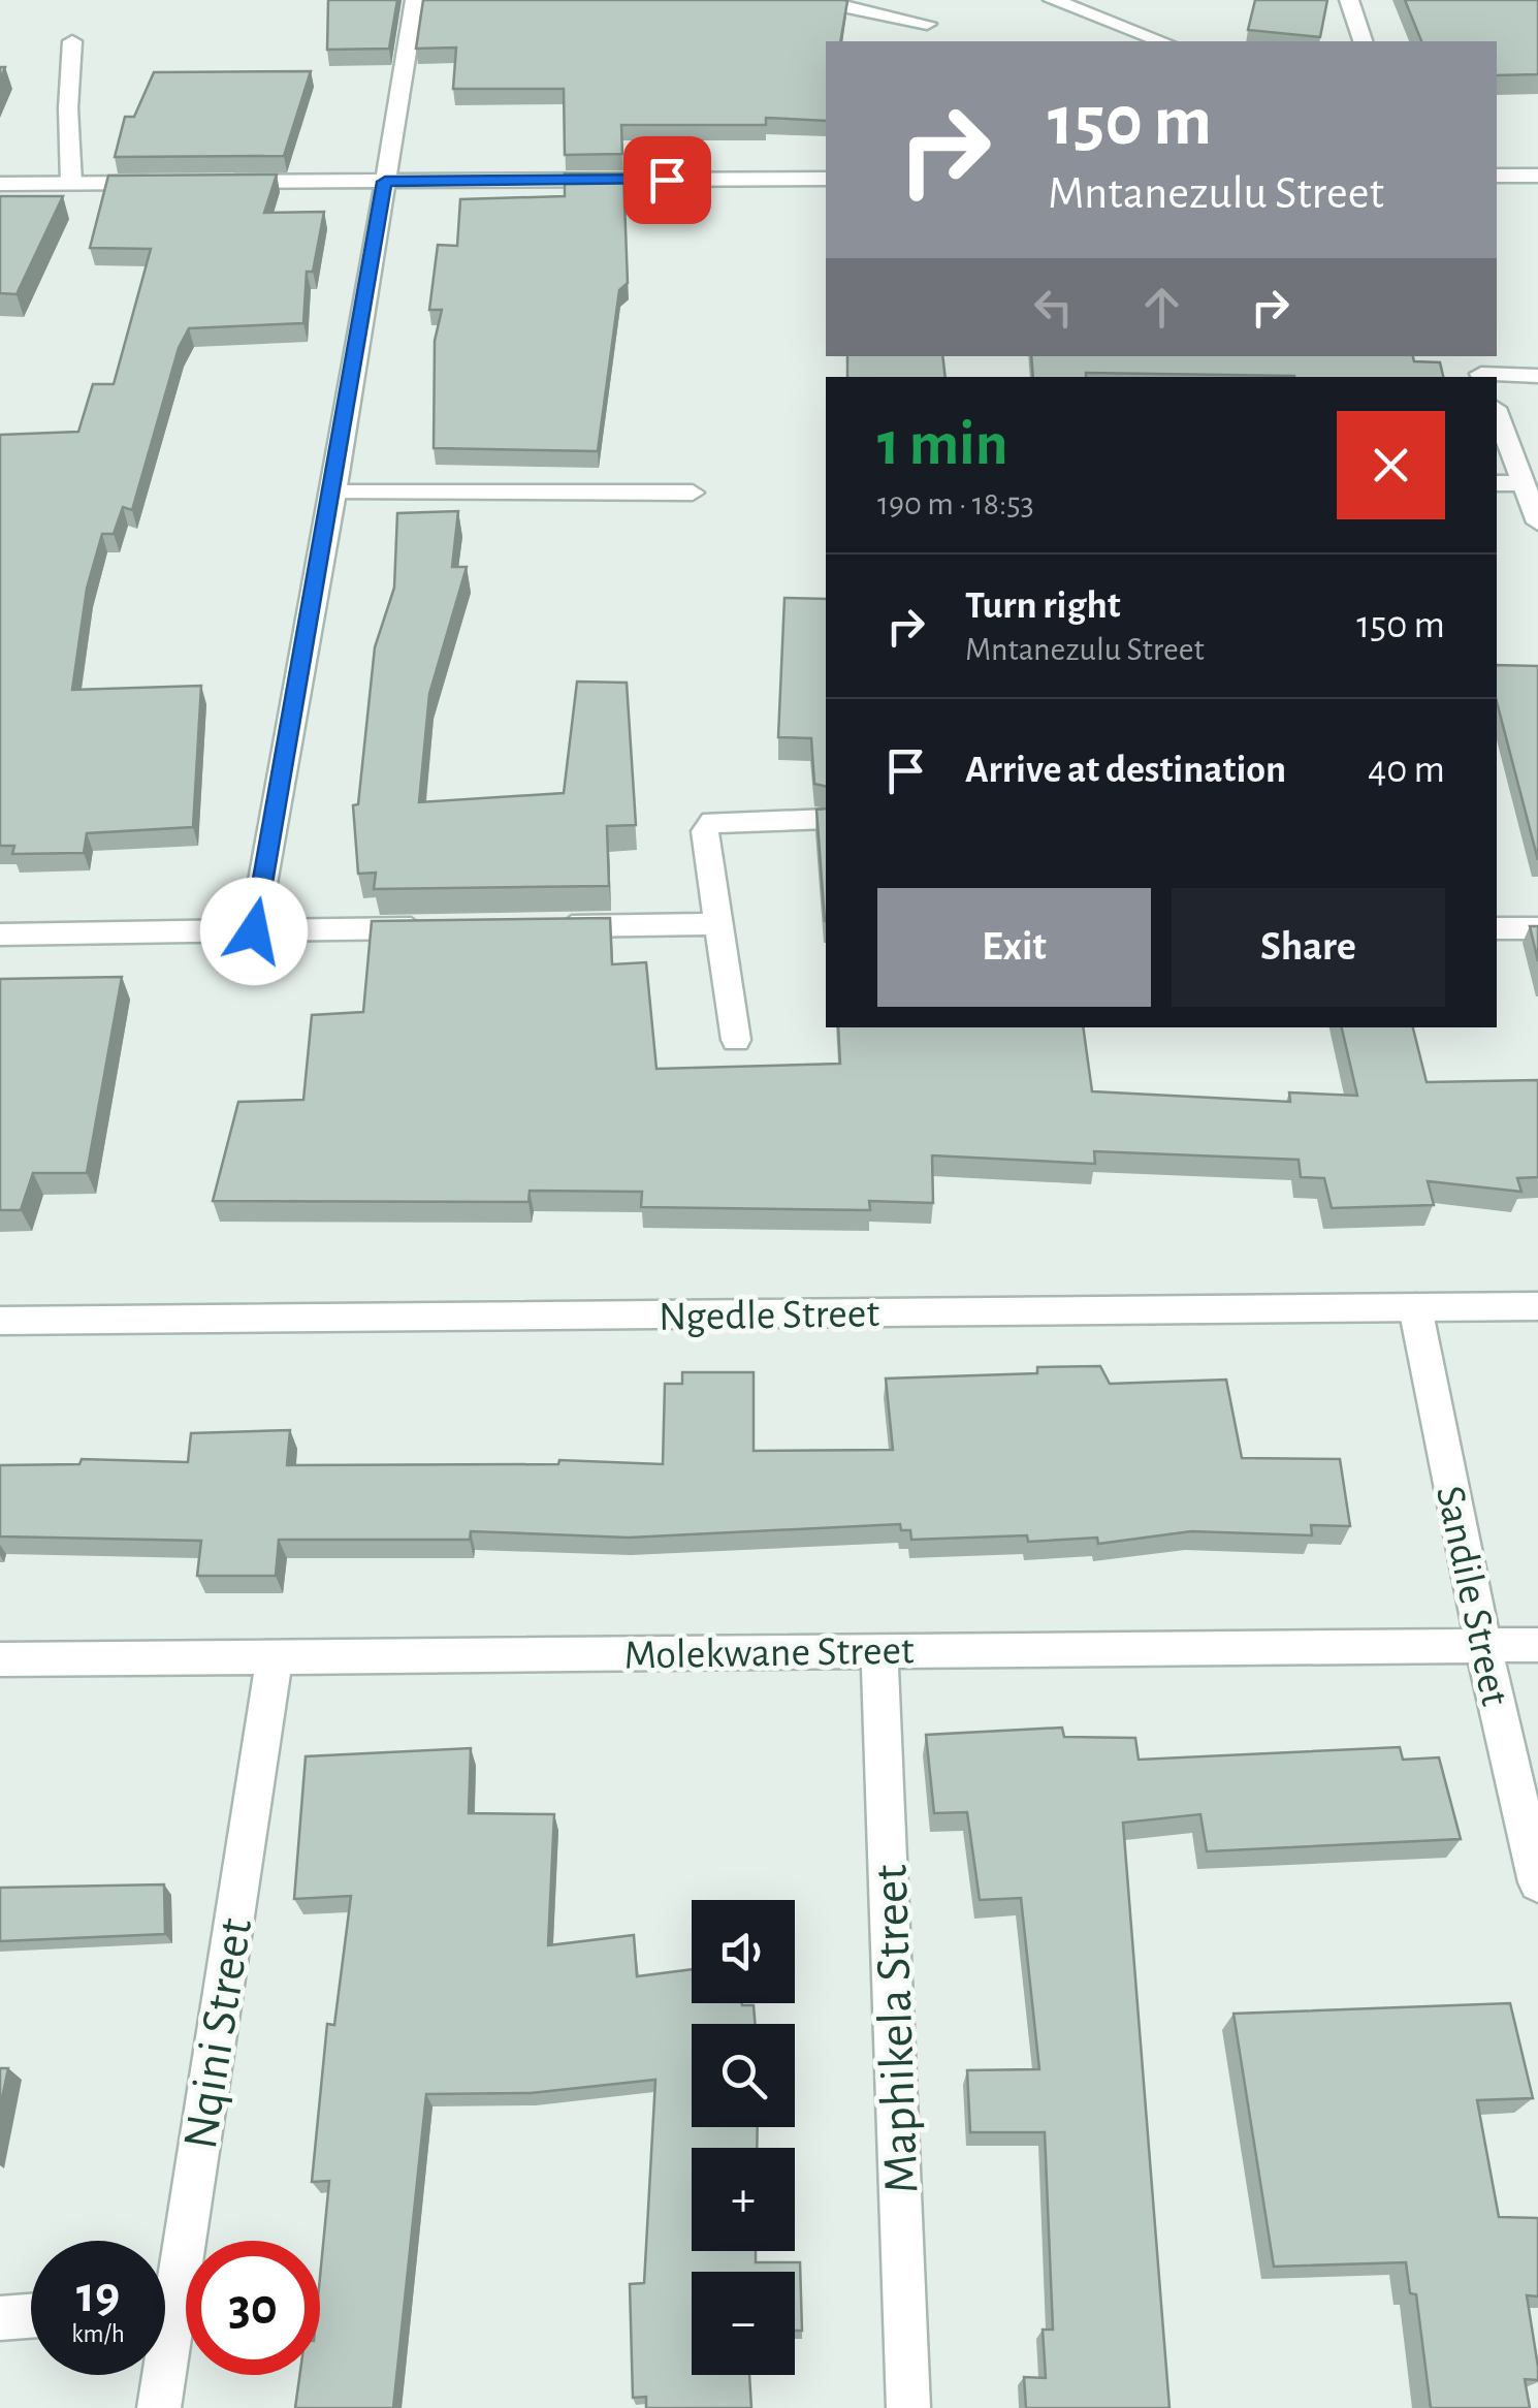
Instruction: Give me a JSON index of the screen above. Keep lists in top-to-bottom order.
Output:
{
  "streets": {
    "street": [
      "Ngedle Street",
      "Sandile Street",
      "Molekwane Street",
      "Maphikela Street",
      "Nqini Street"
    ]
  },
  "crossings": [
    ["Ngedle Street", "Sandile Street"],
    ["Sandile Street", "Molekwane Street"],
    ["Molekwane Street", "Maphikela Street"],
    ["Molekwane Street", "Nqini Street"]
  ],
  "page": {
    "turn": ["150 m", "Mntanezulu Street"],
    "heading": ["1 min", "190 m · 18:53"],
    "list": [
      {
        "name": "Turn right",
        "note": "Mntanezulu Street",
        "value": "150 m"
      },
      {
        "name": "Arrive at destination",
        "value": "40 m"
      }
    ],
    "buttons": ["Exit", "Share"],
    "map_buttons": ["+", "−"],
    "speed": "19 km/h",
    "limit": "30"
  }
}
